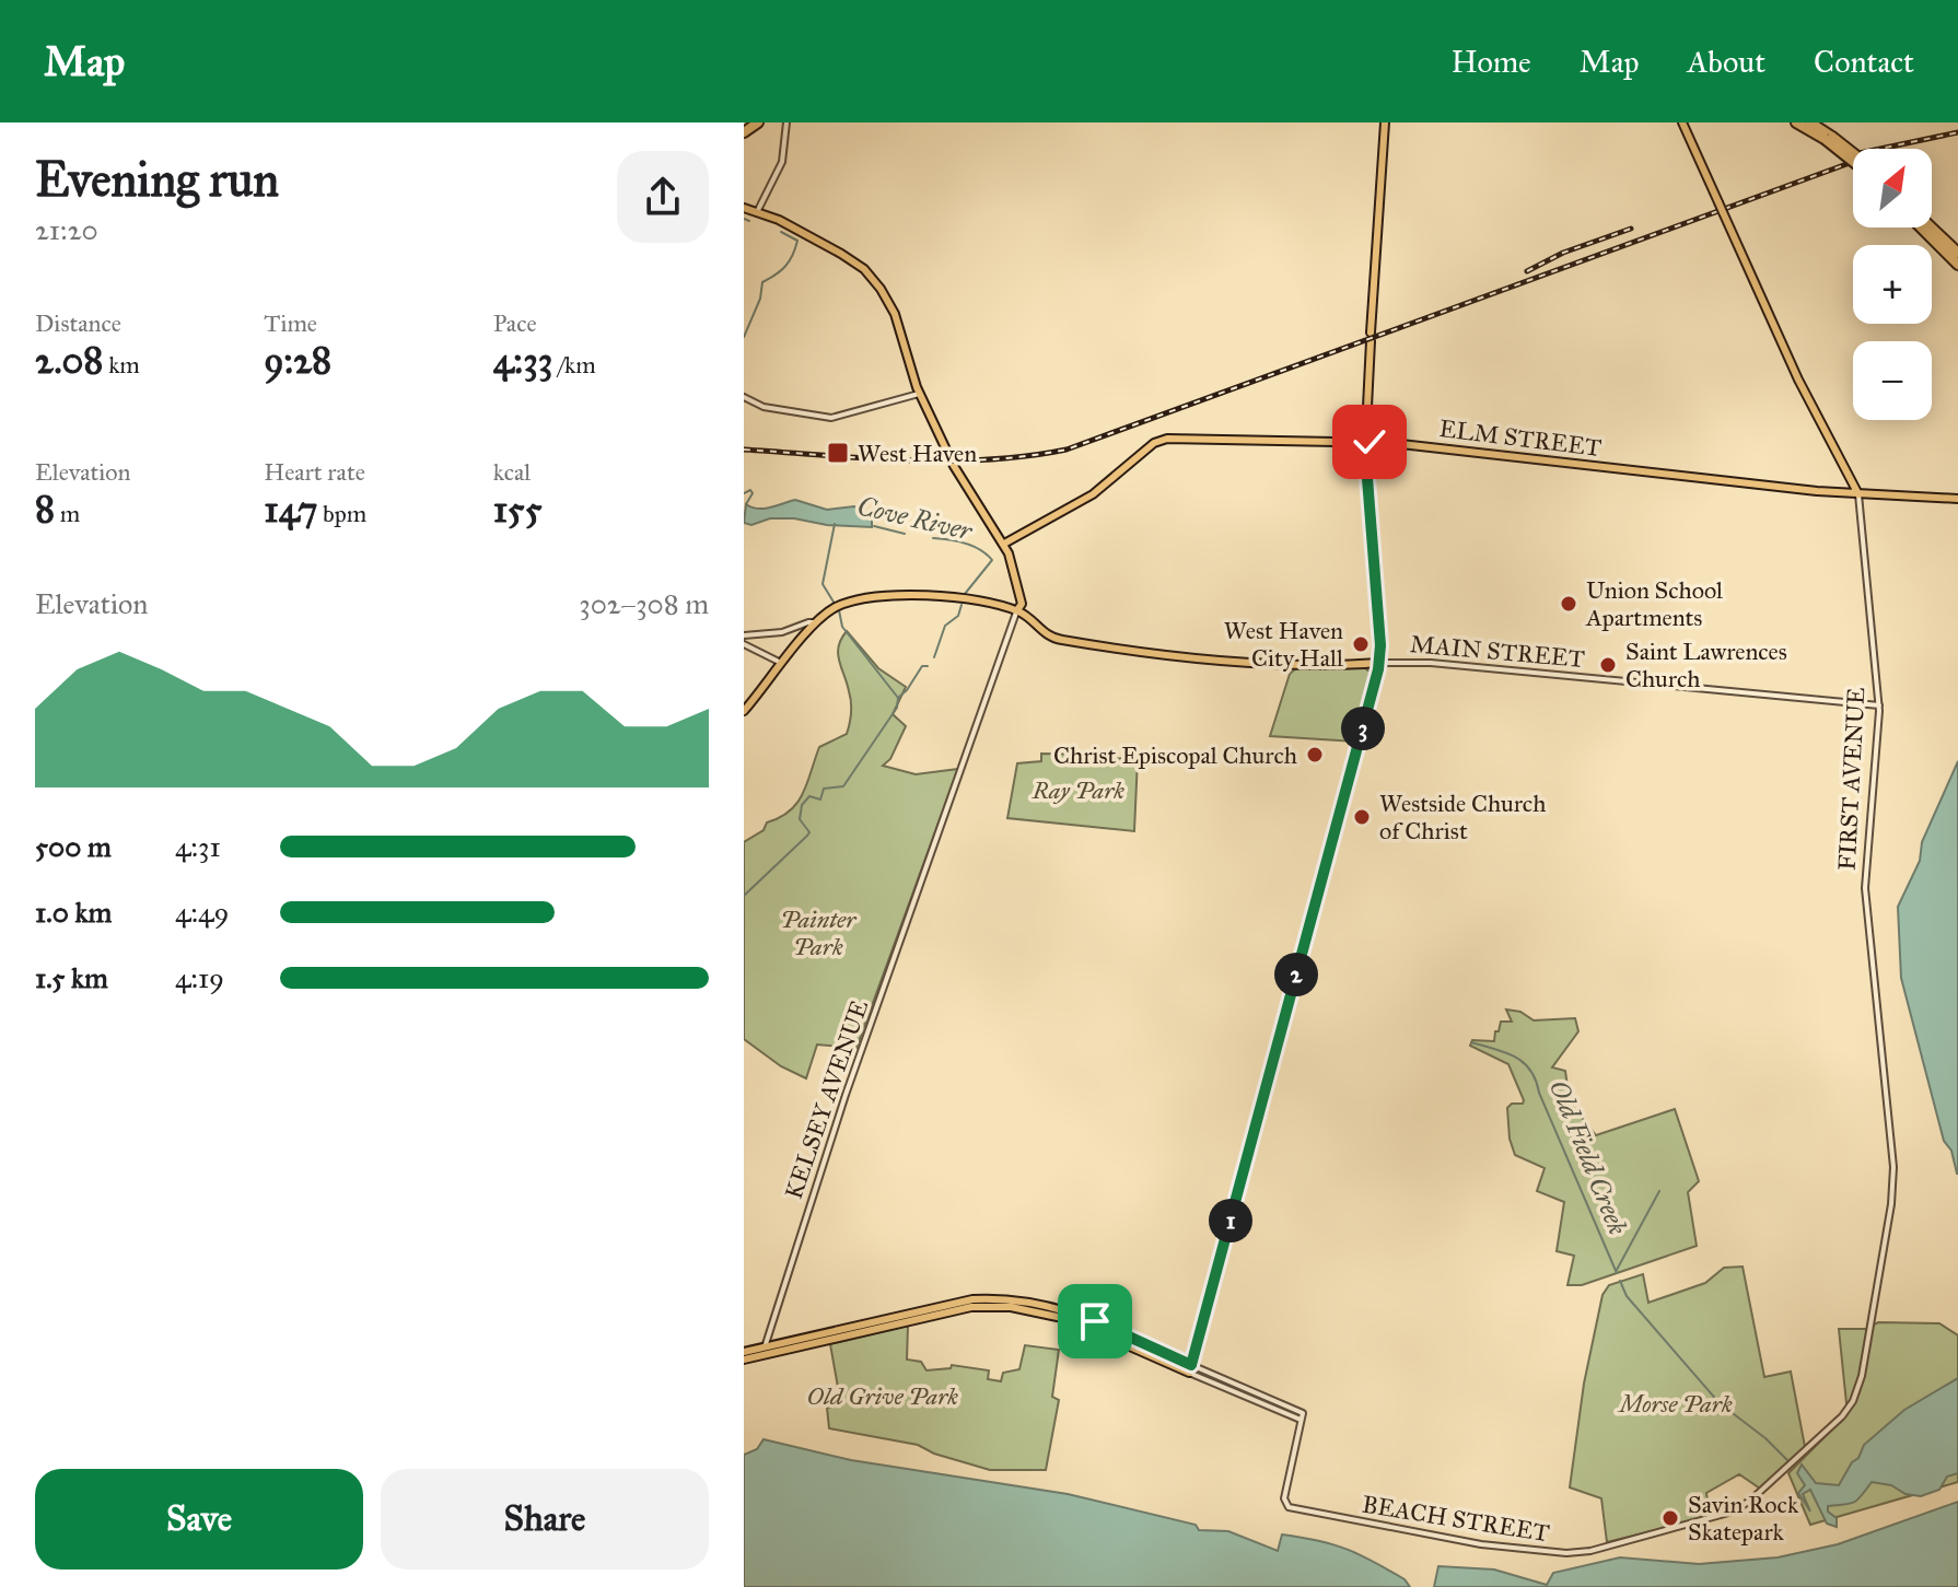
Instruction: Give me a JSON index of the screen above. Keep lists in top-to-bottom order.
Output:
{
  "streets": {
    "main road": ["ELM STREET", "MAIN STREET", "FIRST AVENUE"],
    "street": ["KELSEY AVENUE", "BEACH STREET"]
  },
  "crossings": [
    ["ELM STREET", "FIRST AVENUE"],
    ["MAIN STREET", "FIRST AVENUE"],
    ["MAIN STREET", "KELSEY AVENUE"],
    ["FIRST AVENUE", "BEACH STREET"]
  ],
  "water": ["Cove River", "Old Field Creek"],
  "parks": [
    "Ray Park",
    "Painter Park",
    "Old Grive Park",
    "Morse Park"
  ],
  "places": {
    "transit": ["West Haven"],
    "other": [
      "Union School Apartments",
      "West Haven City Hall",
      "Saint Lawrences Church",
      "Christ Episcopal Church",
      "Westside Church of Christ",
      "Savin Rock Skatepark"
    ]
  },
  "north": "top right",
  "page": {
    "header": "Map",
    "nav": [
      "Home",
      "Map",
      "About",
      "Contact"
    ],
    "heading": ["Evening run", "21:20"],
    "map_buttons": ["+", "−"],
    "stats": [
      ["Distance", "2.08 km"],
      ["Time", "9:28"],
      ["Pace", "4:33 /km"],
      ["Elevation", "8 m"],
      ["Heart rate", "147 bpm"],
      ["kcal", "155"]
    ],
    "chart": ["Elevation", "302–308 m"],
    "pins": ["3", "2", "1"],
    "list": [
      {
        "name": "500 m",
        "note": "4:31"
      },
      {
        "name": "1.0 km",
        "note": "4:49"
      },
      {
        "name": "1.5 km",
        "note": "4:19"
      }
    ],
    "buttons": ["Save", "Share"]
  }
}
